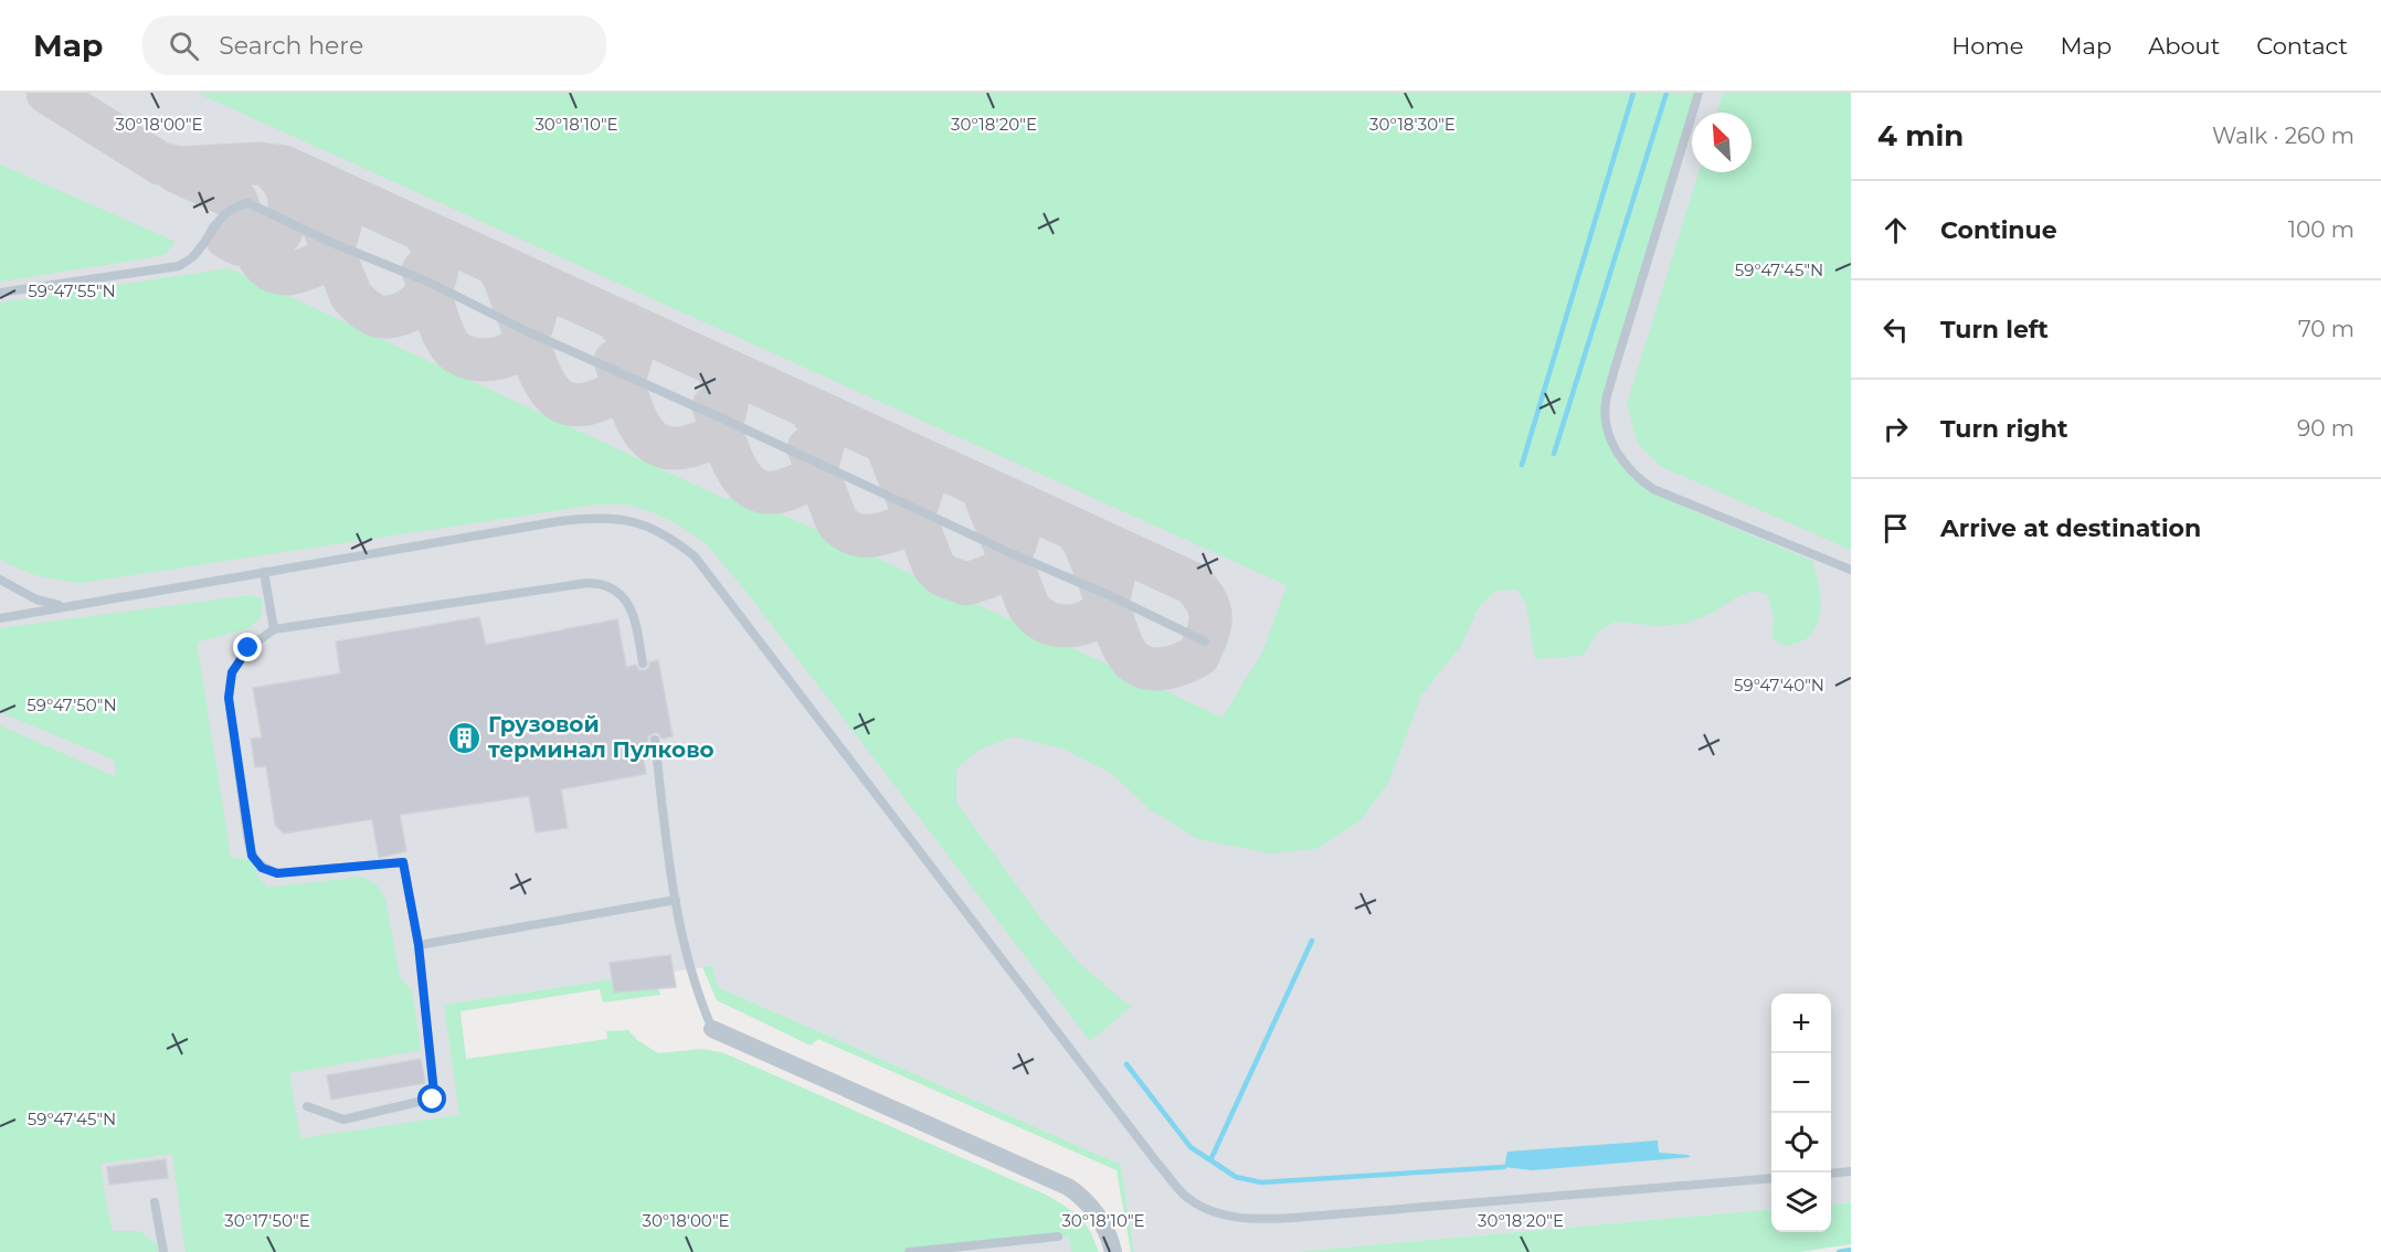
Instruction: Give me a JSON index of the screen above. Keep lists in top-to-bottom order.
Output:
{
  "places": {
    "building": ["Грузовой терминал Пулково"]
  },
  "north": "top left",
  "page": {
    "header": "Map",
    "search": "Search here",
    "nav": [
      "Home",
      "Map",
      "About",
      "Contact"
    ],
    "heading": ["4 min", "Walk · 260 m"],
    "list": [
      ["Continue", "100 m"],
      ["Turn left", "70 m"],
      ["Turn right", "90 m"],
      "Arrive at destination"
    ],
    "map_buttons": ["+", "−"]
  },
  "coordinates": [
    "30°18'00\"E",
    "30°18'10\"E",
    "30°18'20\"E",
    "30°18'30\"E",
    "59°47'45\"N",
    "59°47'55\"N",
    "59°47'40\"N",
    "59°47'50\"N",
    "30°17'50\"E"
  ]
}
